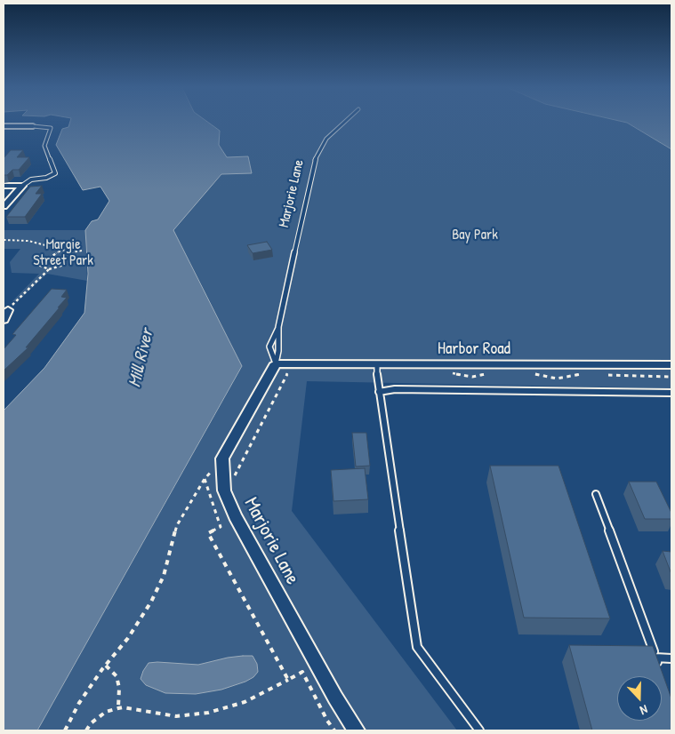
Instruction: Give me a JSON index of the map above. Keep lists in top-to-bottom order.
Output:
{
  "streets": {
    "street": ["Marjorie Lane", "Harbor Road"]
  },
  "crossings": [
    ["Marjorie Lane", "Harbor Road"]
  ],
  "water": ["Mill River"],
  "parks": ["Bay Park", "Margie Street Park"],
  "north": "bottom"
}
